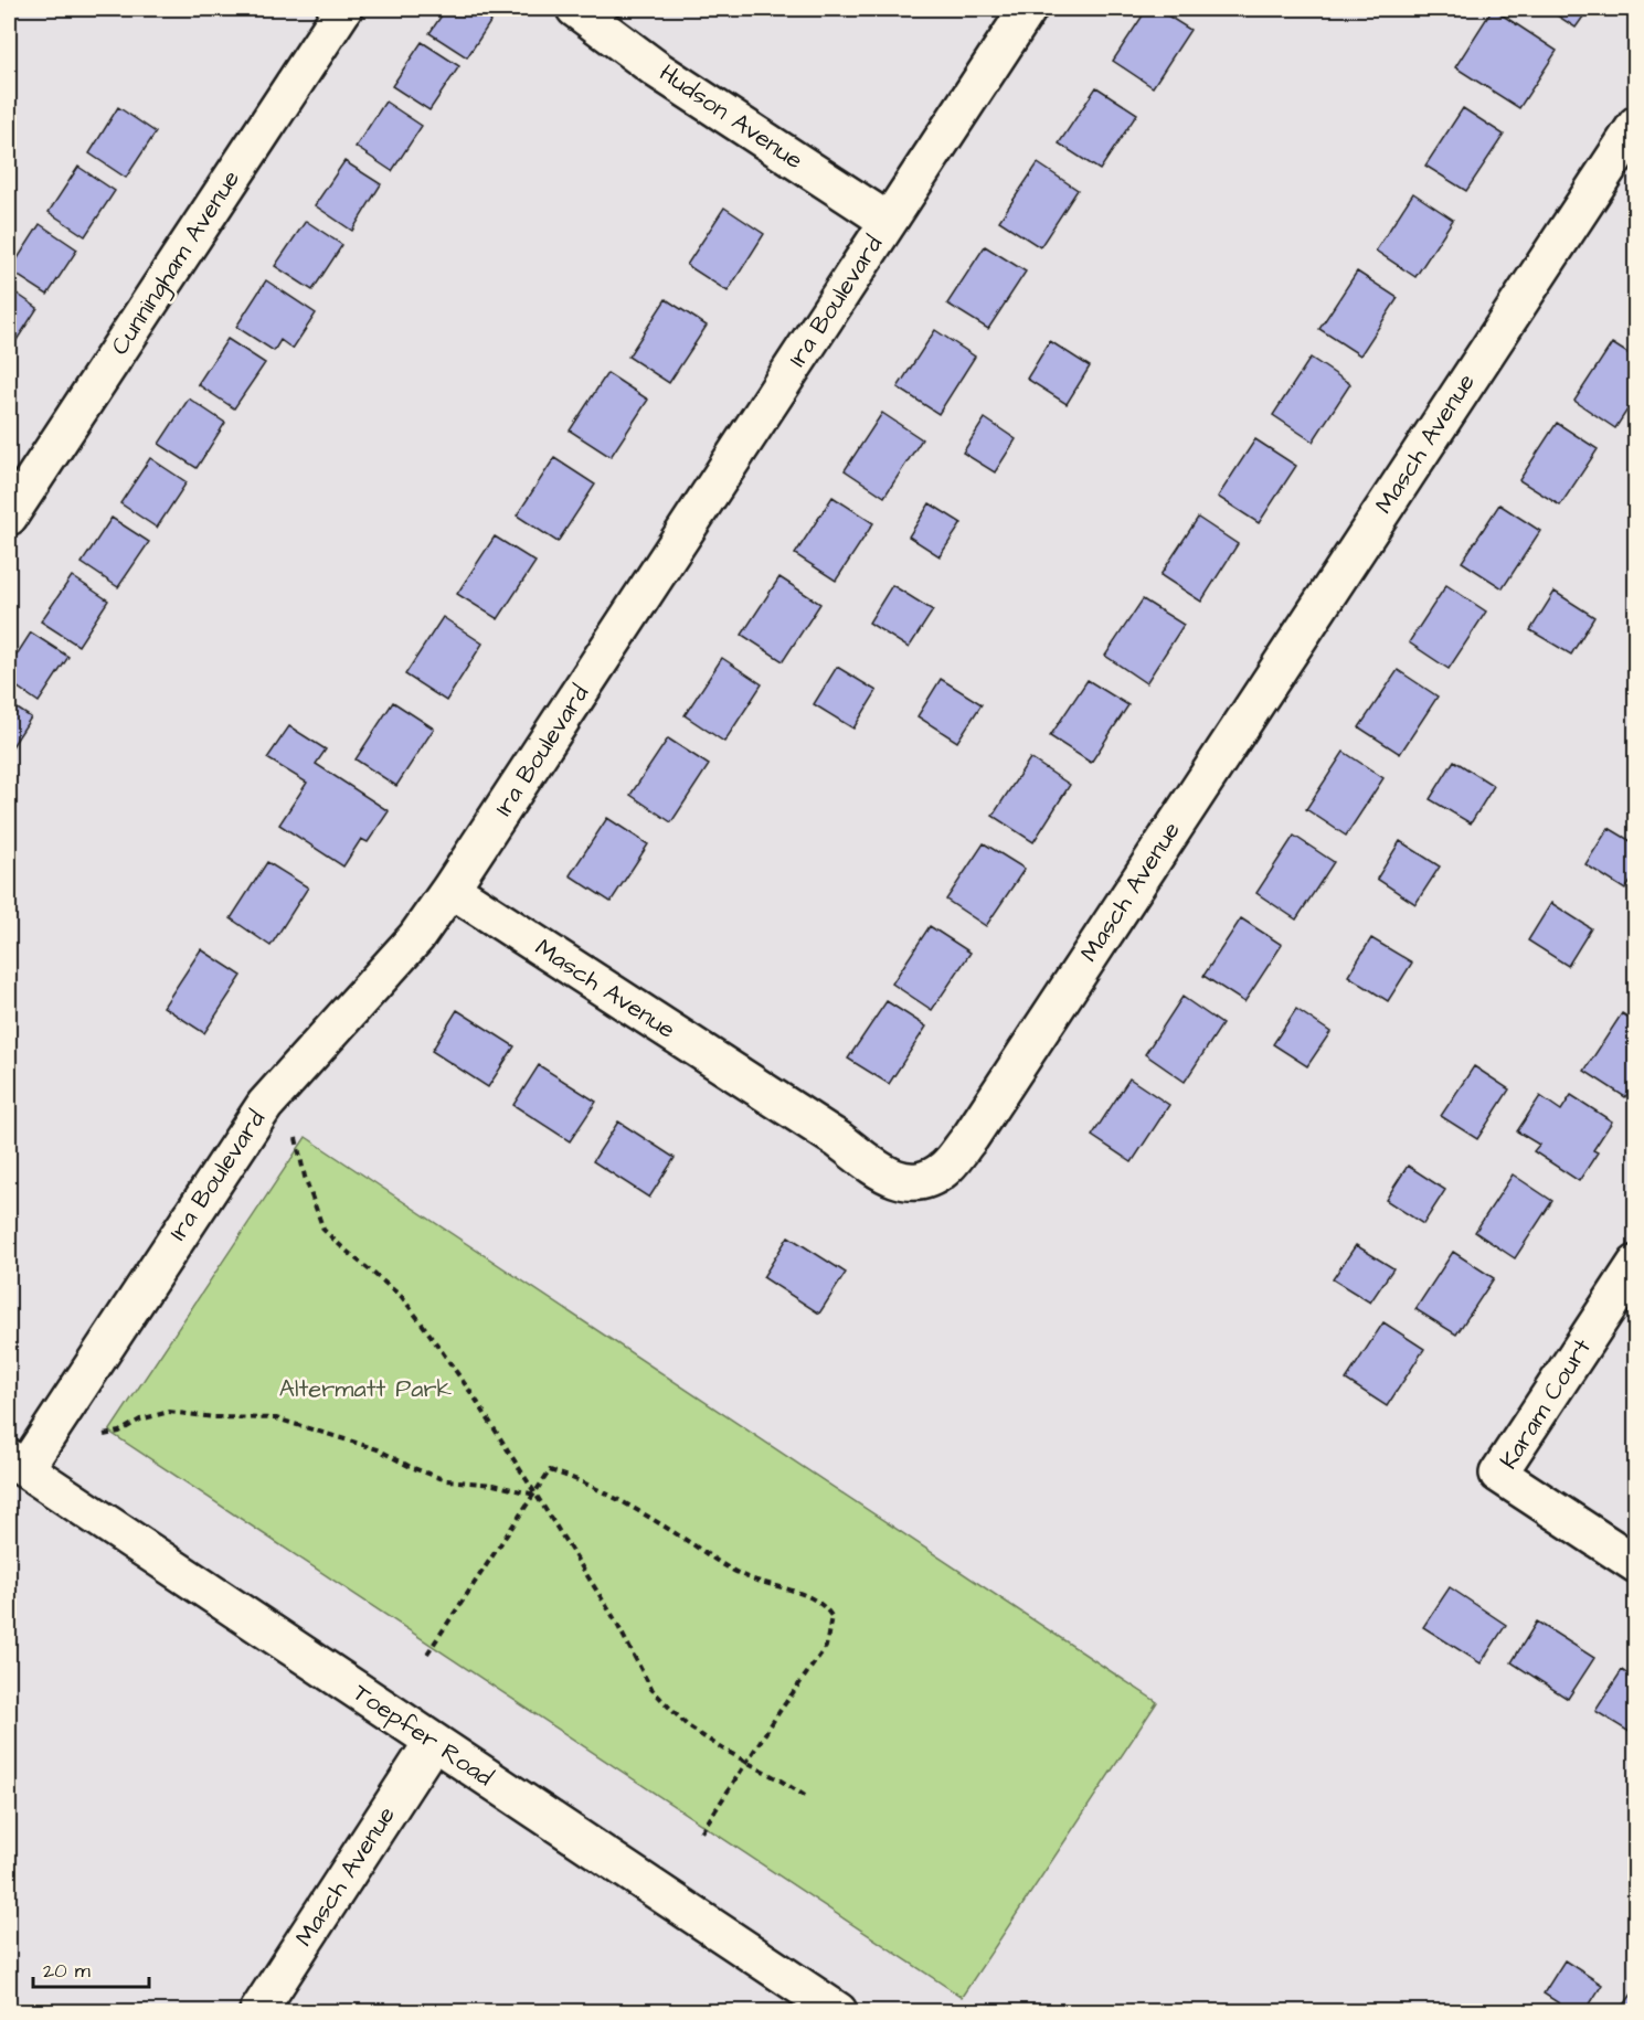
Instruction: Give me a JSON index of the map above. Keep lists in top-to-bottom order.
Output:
{
  "streets": {
    "street": [
      "Hudson Avenue",
      "Cunningham Avenue",
      "Ira Boulevard",
      "Masch Avenue",
      "Karam Court",
      "Toepfer Road"
    ]
  },
  "crossings": [
    ["Hudson Avenue", "Ira Boulevard"],
    ["Ira Boulevard", "Masch Avenue"],
    ["Ira Boulevard", "Toepfer Road"],
    ["Masch Avenue", "Toepfer Road"]
  ],
  "parks": ["Altermatt Park"],
  "scale_bar": "20 m"
}
